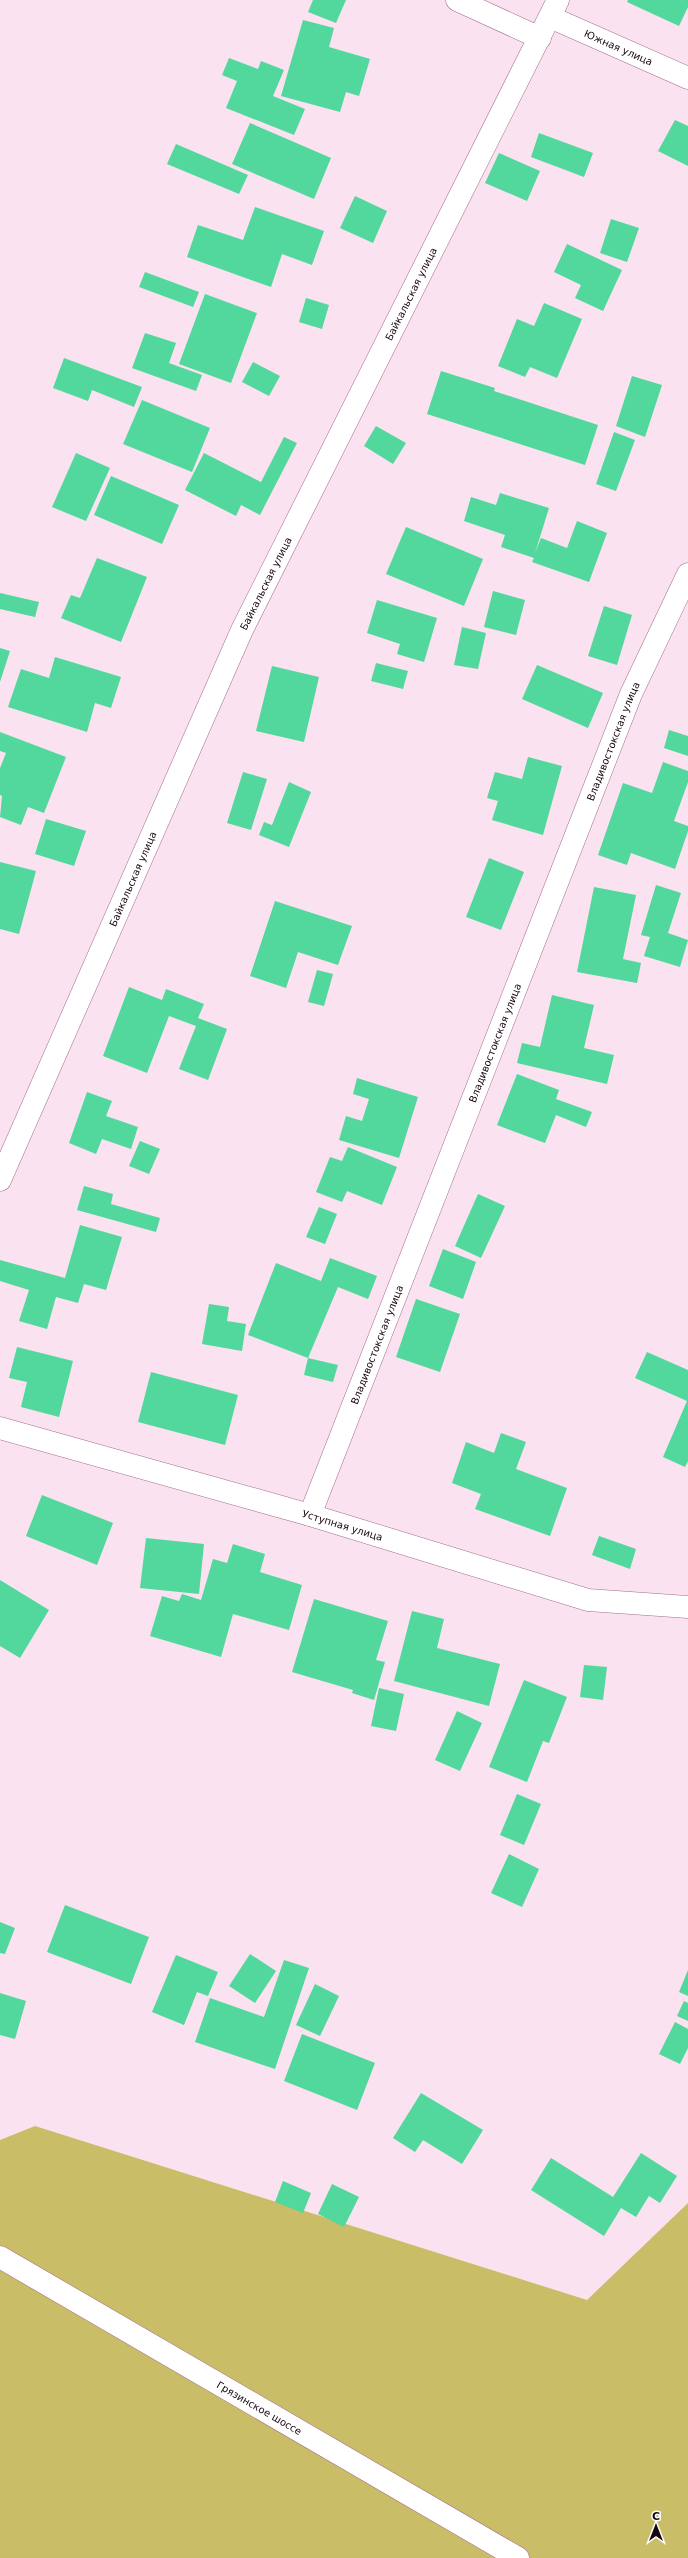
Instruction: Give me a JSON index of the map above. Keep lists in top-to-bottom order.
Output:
{
  "streets": {
    "street": [
      "Южная улица",
      "Байкальская улица",
      "Владивостокская улица",
      "Уступная улица",
      "Грязинское шоссе"
    ]
  },
  "crossings": [
    ["Южная улица", "Байкальская улица"],
    ["Владивостокская улица", "Уступная улица"]
  ],
  "north": "top"
}
